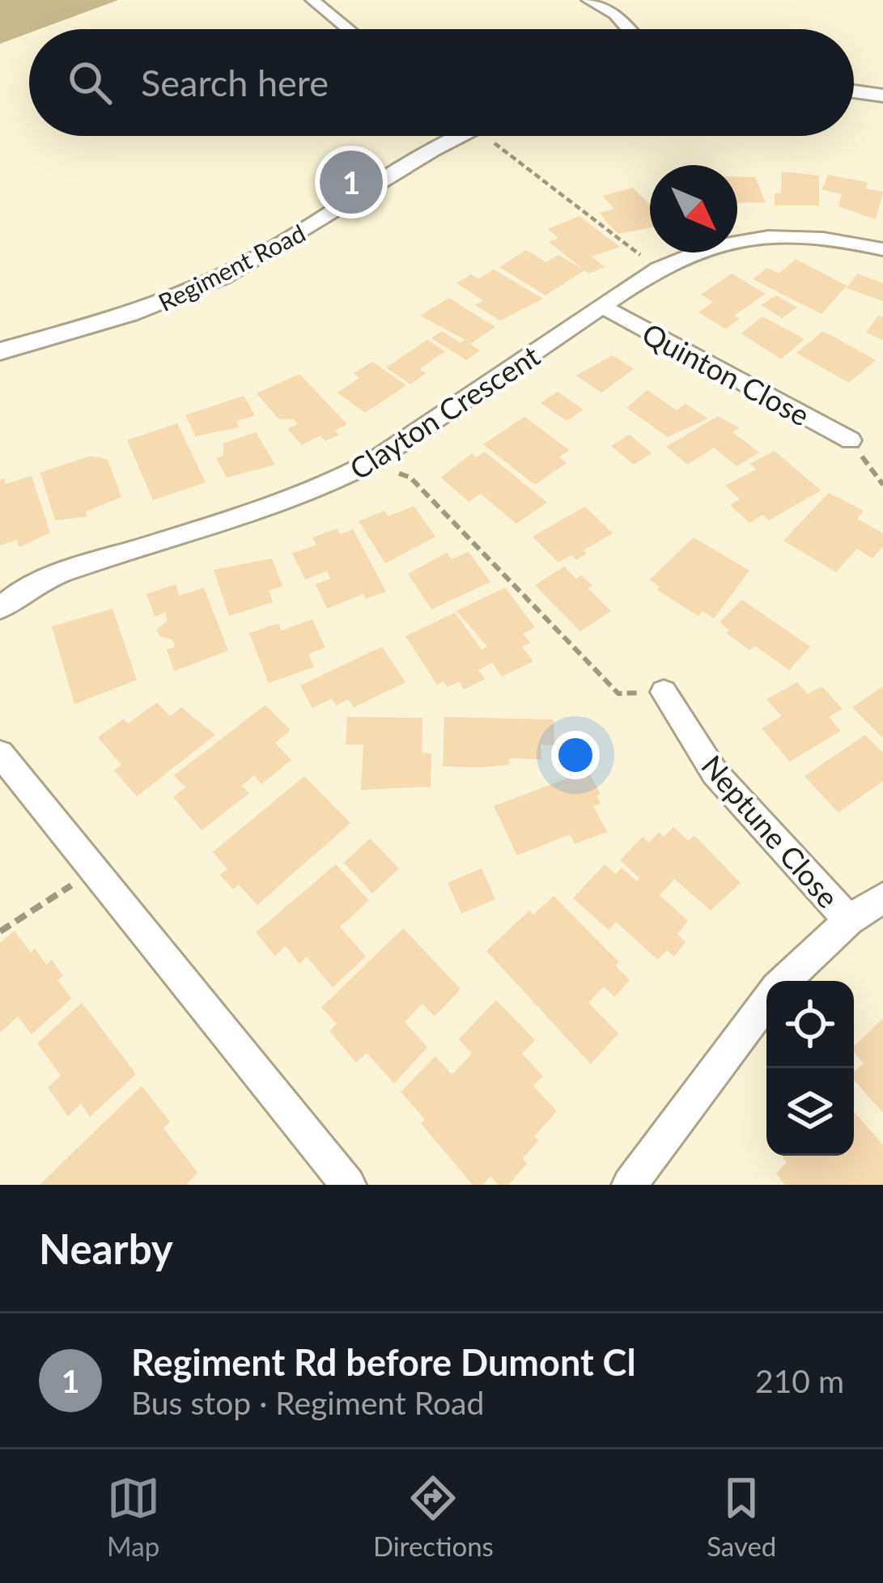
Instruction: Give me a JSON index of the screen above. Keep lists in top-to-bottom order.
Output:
{
  "streets": {
    "street": [
      "Regiment Road",
      "Quinton Close",
      "Clayton Crescent",
      "Neptune Close"
    ]
  },
  "crossings": [
    ["Quinton Close", "Clayton Crescent"]
  ],
  "north": "bottom right",
  "page": {
    "search": "Search here",
    "pins": "1",
    "heading": "Nearby",
    "list": [
      {
        "mark": "1",
        "name": "Regiment Rd before Dumont Cl",
        "note": "Bus stop · Regiment Road",
        "value": "210 m"
      }
    ],
    "nav": ["Map", "Directions", "Saved"]
  }
}
